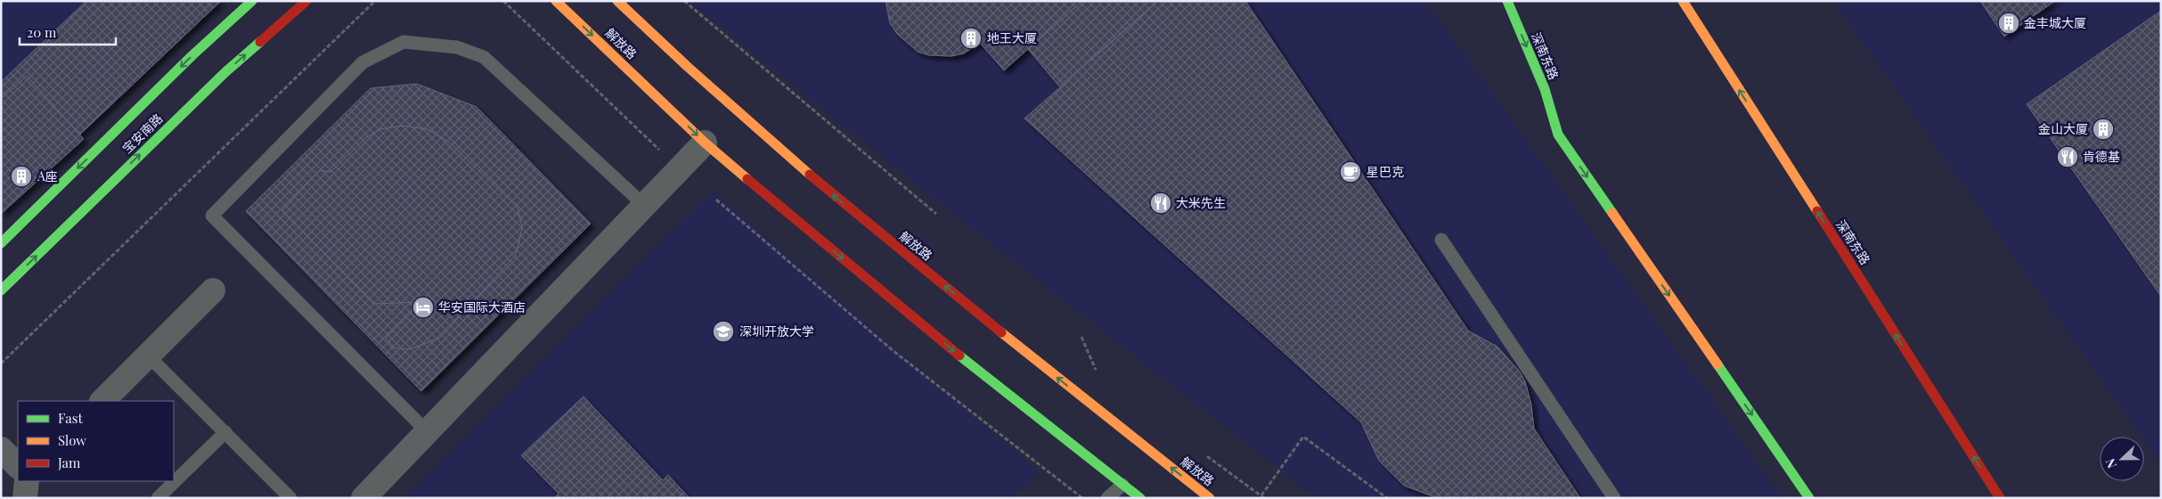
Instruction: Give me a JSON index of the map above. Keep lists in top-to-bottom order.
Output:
{
  "streets": {
    "street": ["解放路", "深南东路", "宝安南路"]
  },
  "places": {
    "building": [
      "金丰城大厦",
      "地王大厦",
      "金山大厦",
      "A座"
    ],
    "restaurant": ["肯德基", "大米先生"],
    "cafe": ["星巴克"],
    "hotel": ["华安国际大酒店"],
    "school or university": ["深圳开放大学"]
  },
  "legend": ["Fast", "Slow", "Jam"],
  "scale_bar": "20 m",
  "north": "left"
}
